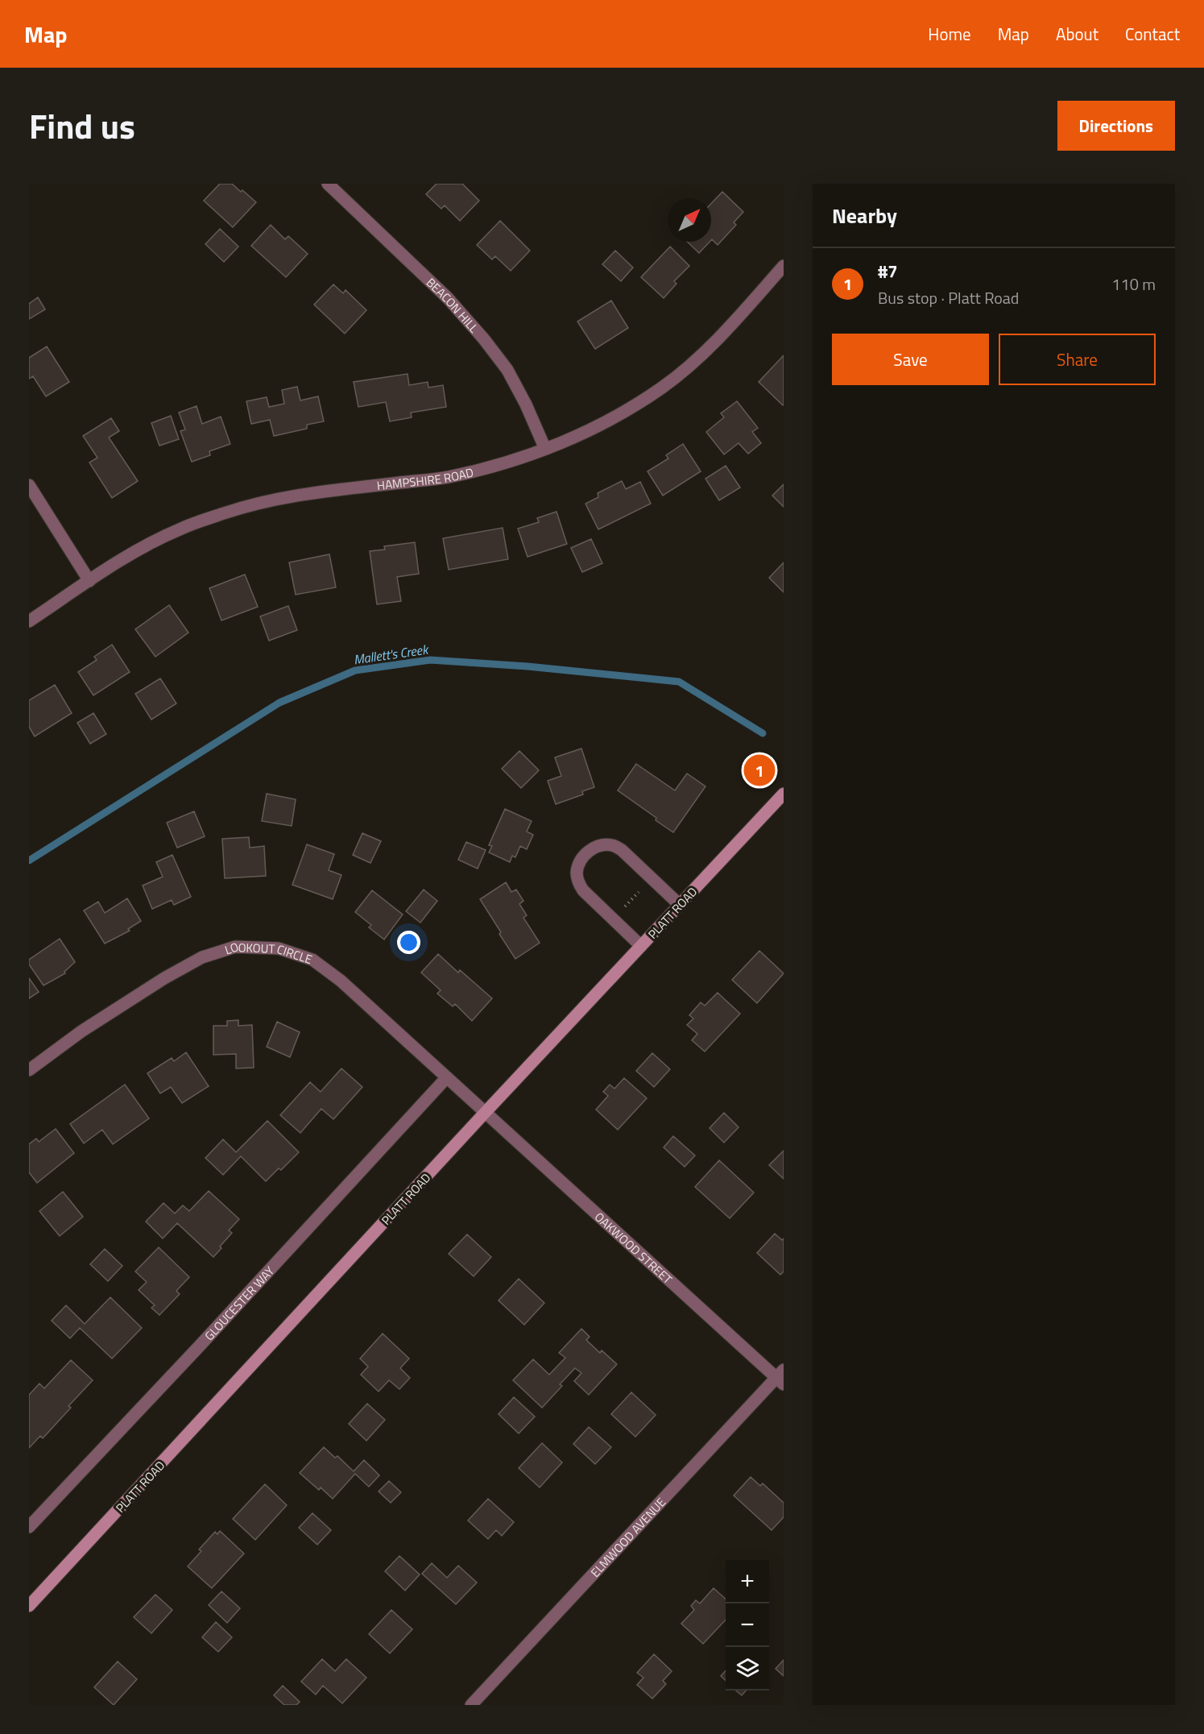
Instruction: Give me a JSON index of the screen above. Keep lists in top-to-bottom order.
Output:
{
  "streets": {
    "main road": ["PLATT ROAD"],
    "street": [
      "BEACON HILL",
      "HAMPSHIRE ROAD",
      "LOOKOUT CIRCLE",
      "OAKWOOD STREET",
      "GLOUCESTER WAY",
      "ELMWOOD AVENUE"
    ]
  },
  "crossings": [
    ["BEACON HILL", "HAMPSHIRE ROAD"],
    ["PLATT ROAD", "LOOKOUT CIRCLE"],
    ["PLATT ROAD", "OAKWOOD STREET"],
    ["LOOKOUT CIRCLE", "OAKWOOD STREET"],
    ["LOOKOUT CIRCLE", "GLOUCESTER WAY"],
    ["OAKWOOD STREET", "ELMWOOD AVENUE"]
  ],
  "water": ["Mallett's Creek"],
  "north": "top right",
  "page": {
    "header": "Map",
    "nav": [
      "Home",
      "Map",
      "About",
      "Contact"
    ],
    "title": "Find us",
    "buttons": [
      "Directions",
      ["Save", "Share"]
    ],
    "heading": "Nearby",
    "list": [
      {
        "mark": "1",
        "name": "#7",
        "note": "Bus stop · Platt Road",
        "value": "110 m"
      }
    ],
    "pins": "1",
    "map_buttons": ["+", "−"]
  }
}
